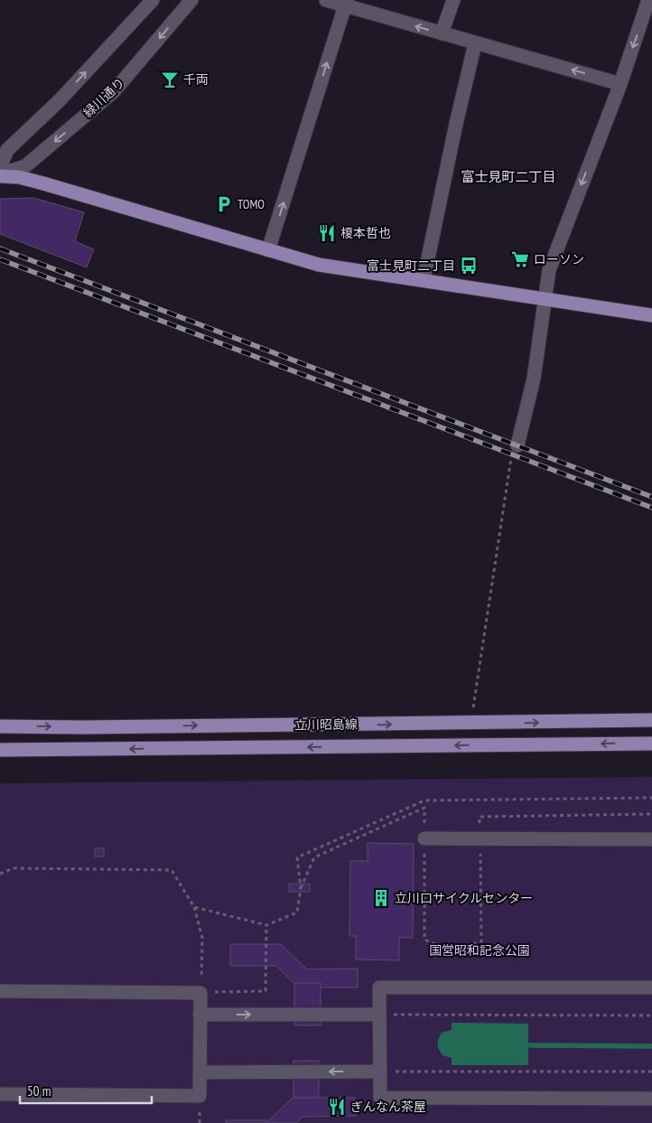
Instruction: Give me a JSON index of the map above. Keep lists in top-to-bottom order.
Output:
{
  "streets": {
    "main road": ["立川昭島線"],
    "street": ["緑川通り"]
  },
  "districts": ["富士見町二丁目"],
  "parks": ["国営昭和記念公園"],
  "places": {
    "bar": ["千両"],
    "parking": ["TOMO"],
    "restaurant": ["榎本哲也", "ぎんなん茶屋"],
    "supermarket": ["ローソン"],
    "bus stop": ["富士見町二丁目"],
    "building": ["立川口サイクルセンター"]
  },
  "scale_bar": "50 m"
}
